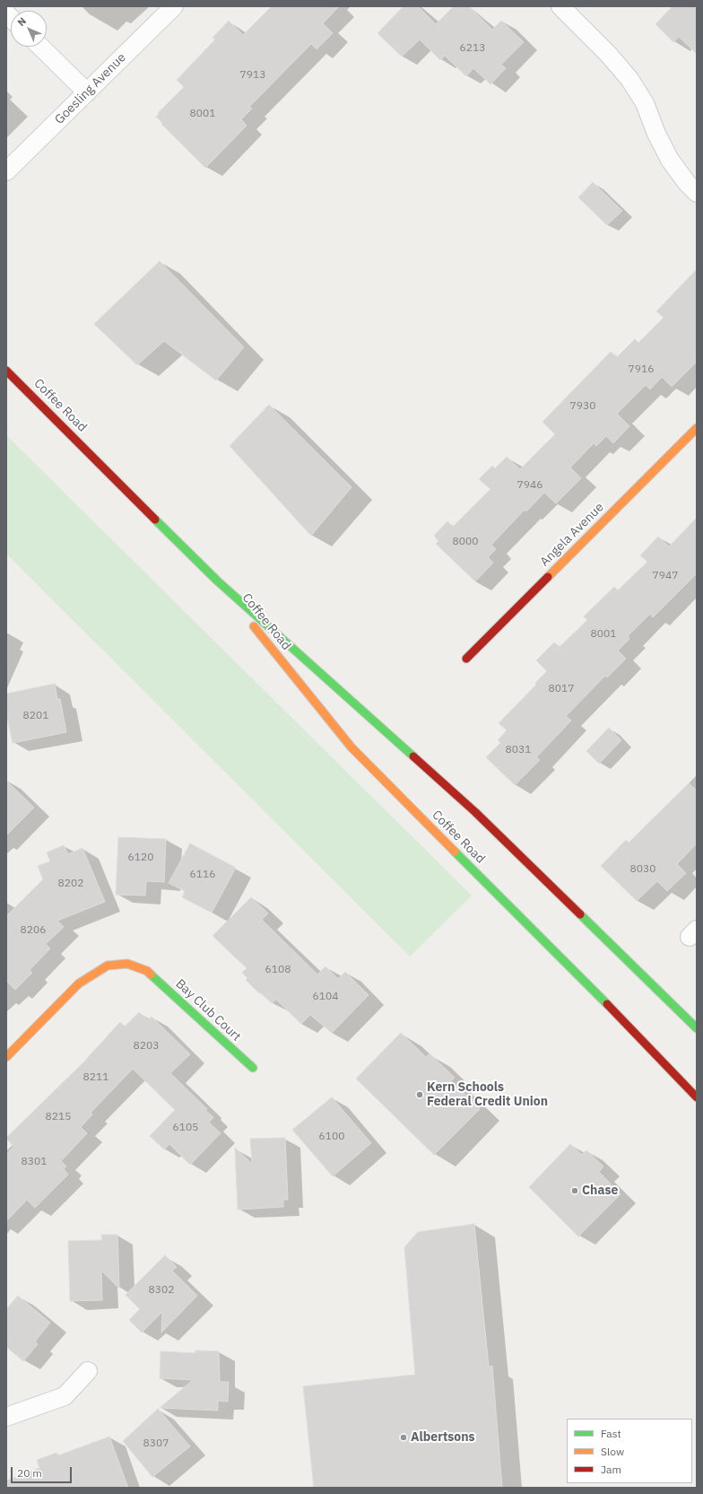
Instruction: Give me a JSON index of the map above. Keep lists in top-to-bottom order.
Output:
{
  "streets": {
    "main road": ["Coffee Road", "Angela Avenue", "Bay Club Court"],
    "street": ["Goesling Avenue"]
  },
  "places": ["Kern Schools Federal Credit Union", "Chase", "Albertsons"],
  "house_numbers": [
    "6213",
    "7913",
    "8001",
    "7916",
    "7930",
    "7946",
    "8000",
    "7947",
    "8001",
    "8017",
    "8201",
    "8031",
    "6120",
    "8030",
    "6116",
    "8202",
    "8206",
    "6108",
    "6104",
    "8203",
    "8211",
    "8215",
    "6105",
    "6100",
    "8301",
    "8302",
    "8307"
  ],
  "legend": ["Fast", "Slow", "Jam"],
  "scale_bar": "20 m",
  "north": "top left"
}
